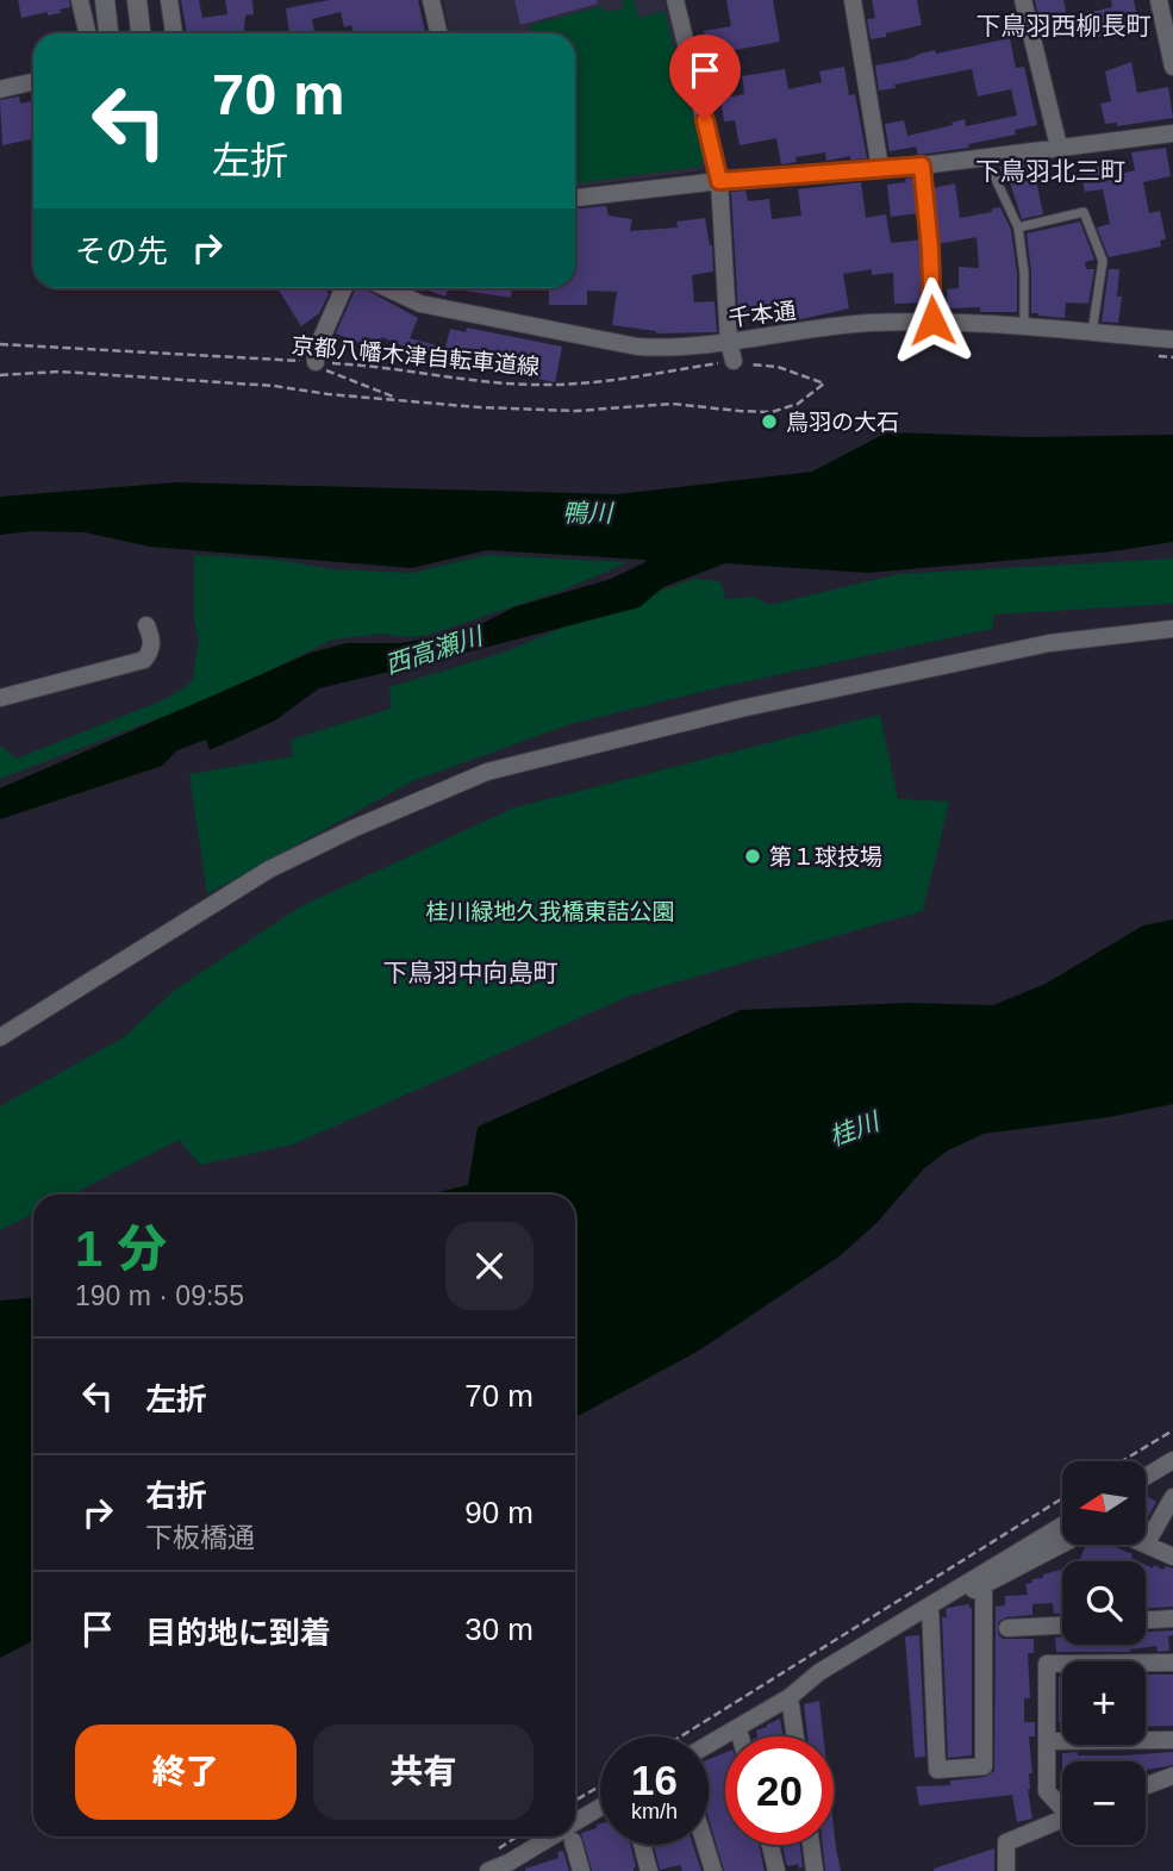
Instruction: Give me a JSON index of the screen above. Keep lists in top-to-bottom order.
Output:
{
  "streets": {
    "street": ["千本通"],
    "path": ["京都八幡木津自転車道線"]
  },
  "districts": ["下鳥羽西柳長町", "下鳥羽北三町", "下鳥羽中向島町"],
  "water": ["鴨川", "西高瀬川", "桂川"],
  "parks": ["桂川緑地久我橋東詰公園"],
  "places": ["鳥羽の大石", "第１球技場"],
  "north": "left",
  "page": {
    "turn": ["70 m", "左折"],
    "then": "その先",
    "heading": ["1 分", "190 m · 09:55"],
    "list": [
      {
        "name": "左折",
        "value": "70 m"
      },
      {
        "name": "右折",
        "note": "下板橋通",
        "value": "90 m"
      },
      {
        "name": "目的地に到着",
        "value": "30 m"
      }
    ],
    "map_buttons": ["+", "−"],
    "buttons": ["終了", "共有"],
    "speed": "16 km/h",
    "limit": "20"
  }
}
